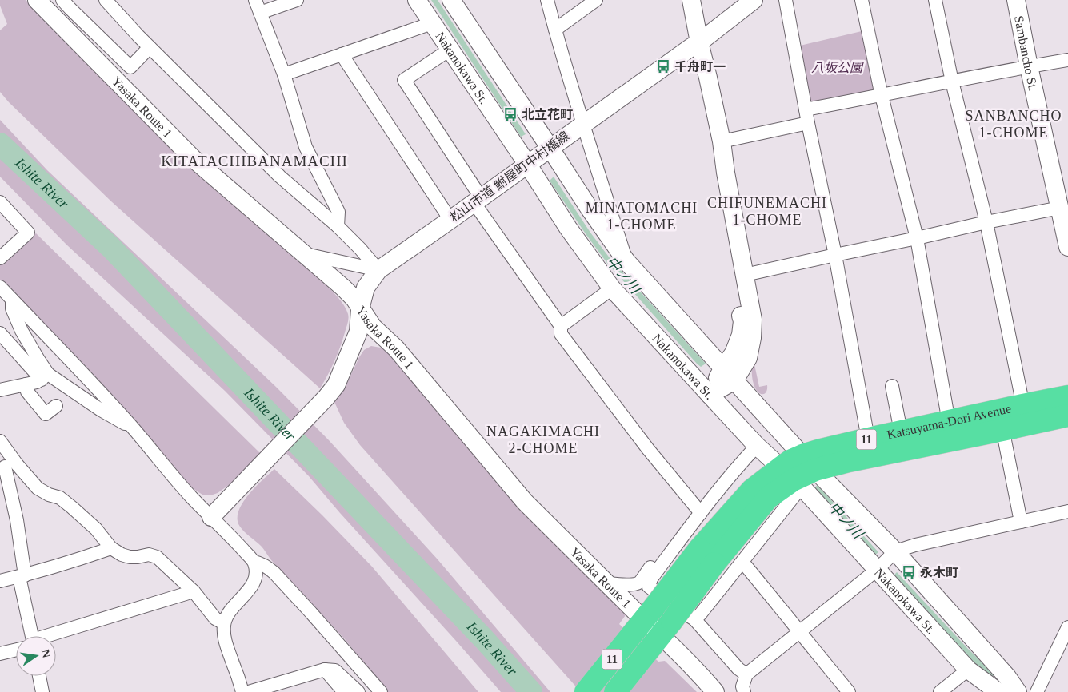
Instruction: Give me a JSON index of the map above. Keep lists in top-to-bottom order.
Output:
{
  "streets": {
    "highway": ["Katsuyama-Dori Avenue", "11"],
    "street": [
      "Sambancho St.",
      "Nakanokawa St.",
      "Yasaka Route 1",
      "松山市道 鮒屋町中村橋線"
    ]
  },
  "crossings": [
    ["Nakanokawa St.", "松山市道 鮒屋町中村橋線"],
    ["Nakanokawa St.", "Katsuyama-Dori Avenue"],
    ["Yasaka Route 1", "松山市道 鮒屋町中村橋線"],
    ["Yasaka Route 1", "11"],
    ["Katsuyama-Dori Avenue", "11"]
  ],
  "districts": [
    "SANBANCHO 1-CHOME",
    "KITATACHIBANAMACHI",
    "CHIFUNEMACHI 1-CHOME",
    "MINATOMACHI 1-CHOME",
    "NAGAKIMACHI 2-CHOME"
  ],
  "water": ["Ishite River", "中ノ川"],
  "parks": ["八坂公園"],
  "places": {
    "bus stop": ["千舟町一", "北立花町", "永木町"]
  },
  "north": "right"
}
